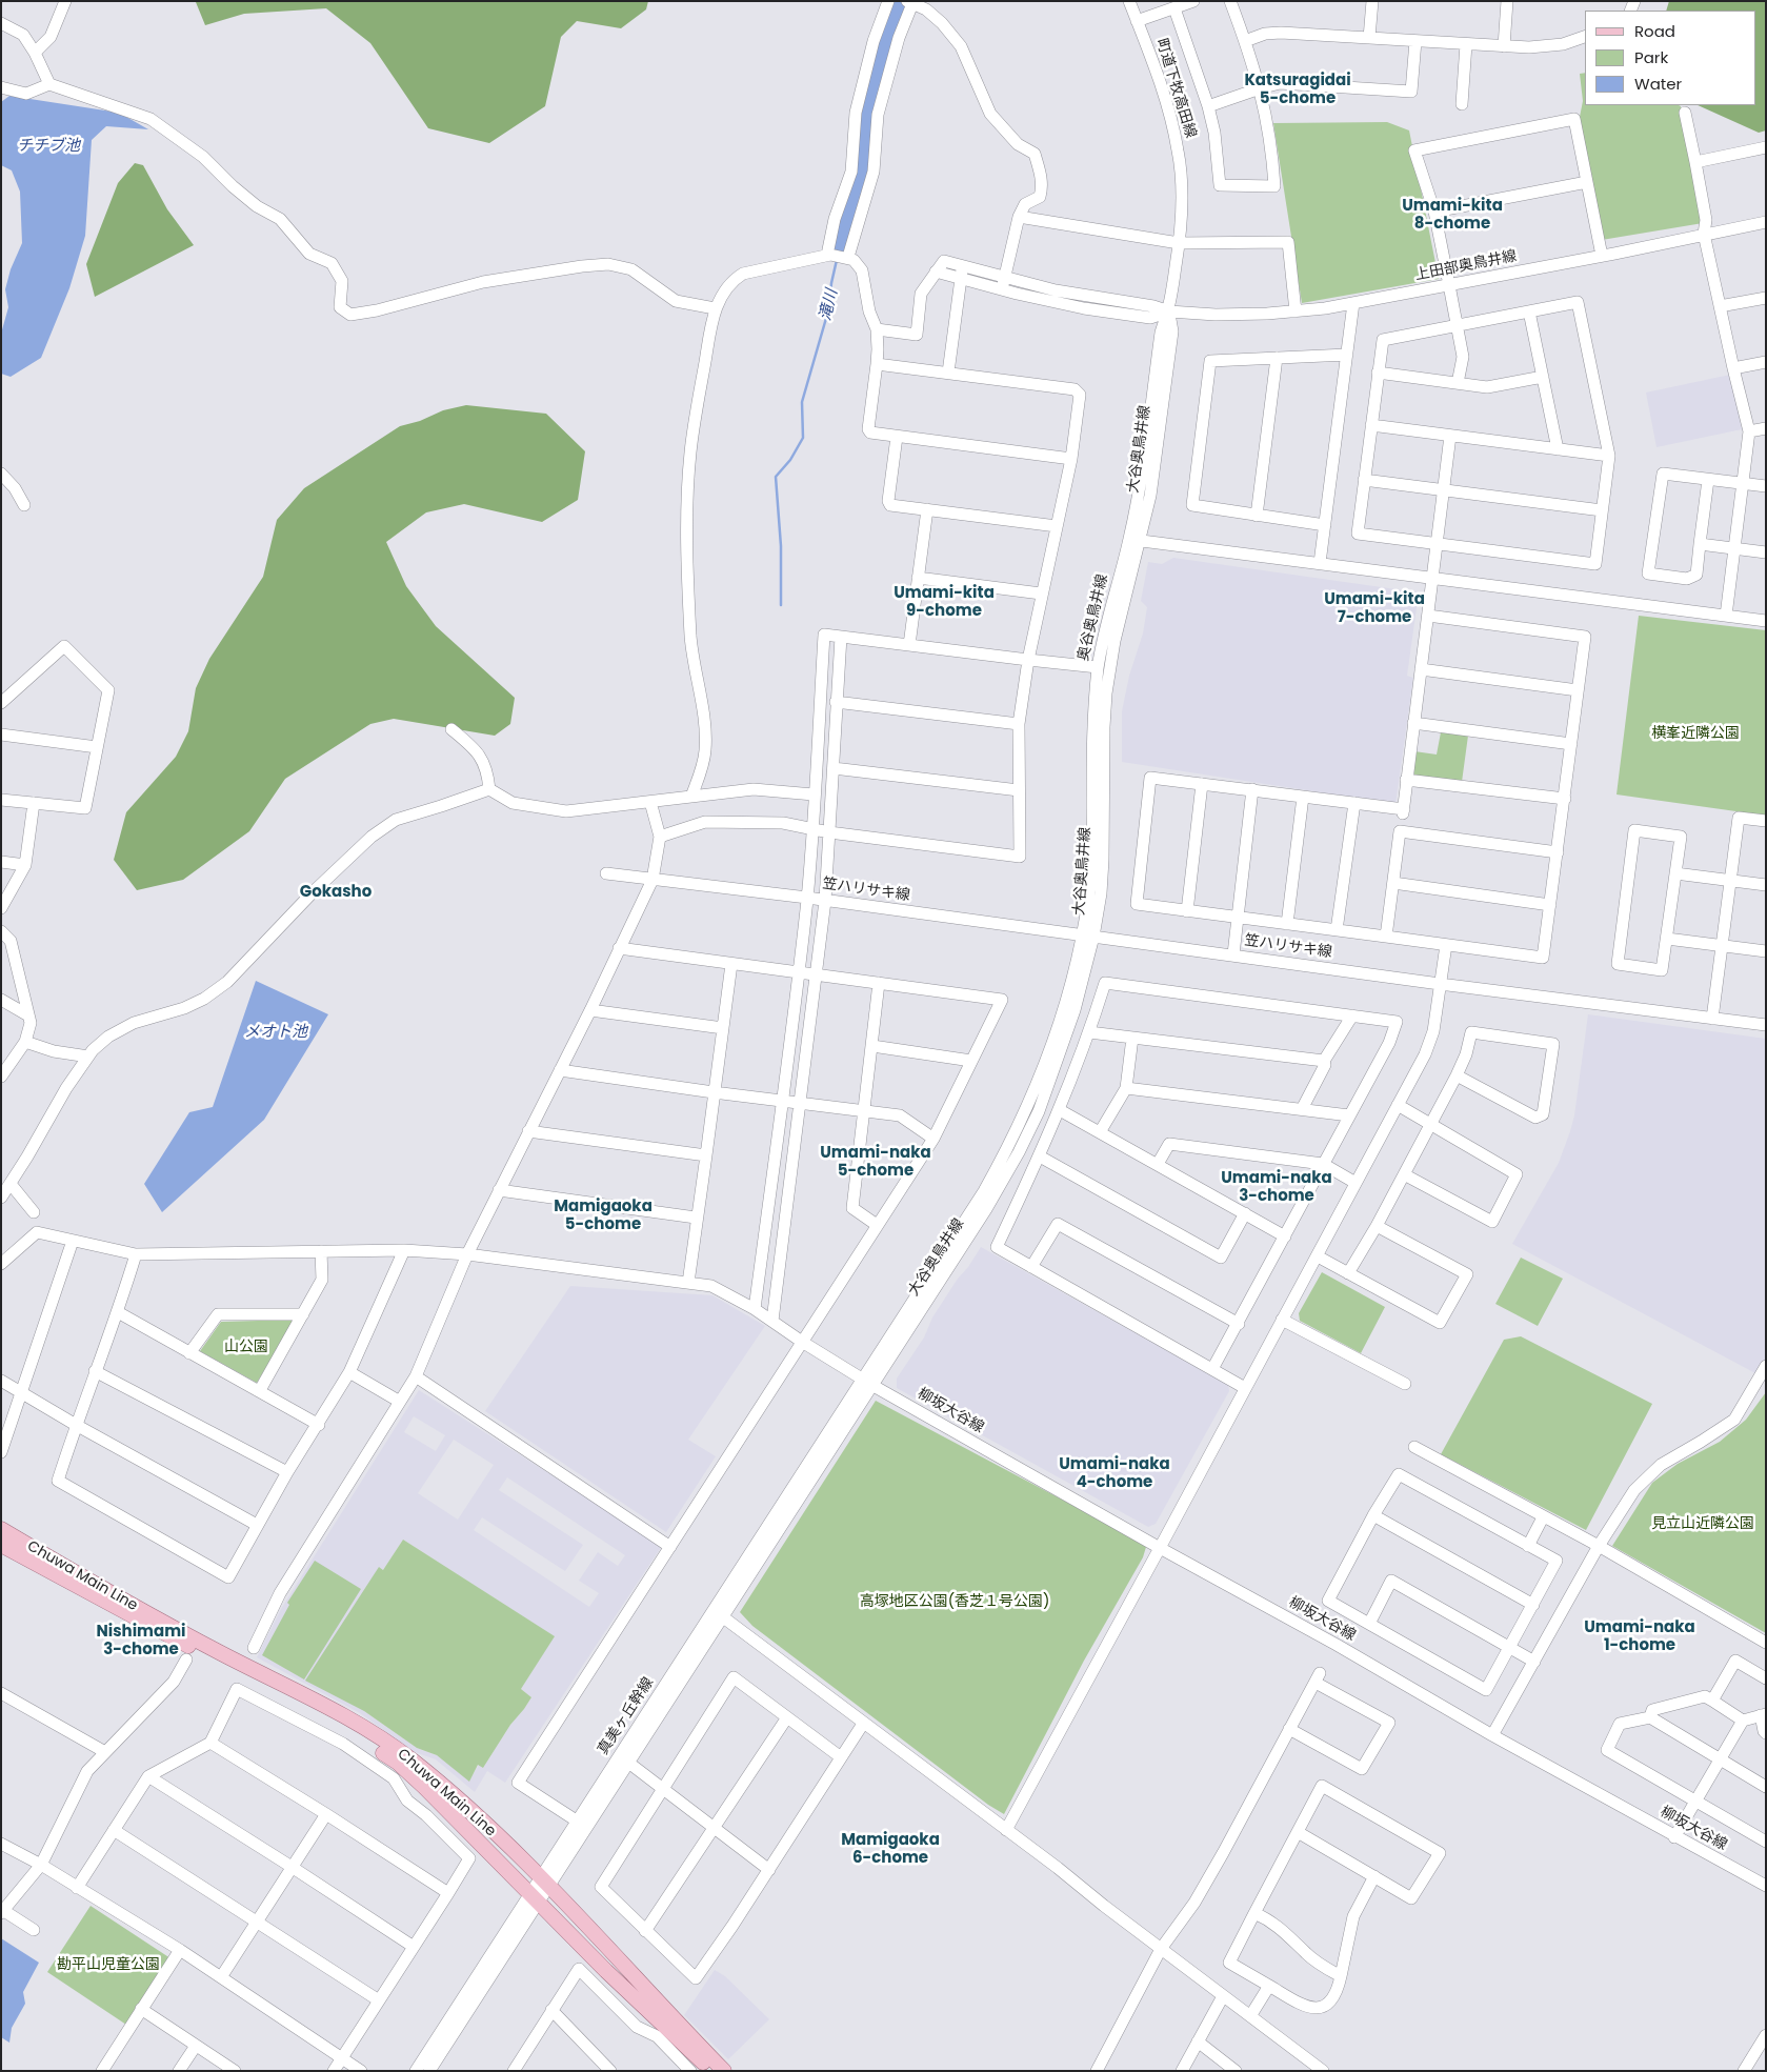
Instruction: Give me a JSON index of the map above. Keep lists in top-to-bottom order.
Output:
{
  "streets": {
    "main road": ["Chuwa Main Line"],
    "street": [
      "町道下牧高田線",
      "上田部奥鳥井線",
      "大谷奥鳥井線",
      "奥谷奥鳥井線",
      "笠ハリサキ線",
      "柳坂大谷線",
      "真美ヶ丘幹線"
    ]
  },
  "crossings": [
    ["町道下牧高田線", "上田部奥鳥井線"],
    ["町道下牧高田線", "奥谷奥鳥井線"],
    ["上田部奥鳥井線", "奥谷奥鳥井線"],
    ["大谷奥鳥井線", "奥谷奥鳥井線"],
    ["大谷奥鳥井線", "笠ハリサキ線"],
    ["大谷奥鳥井線", "柳坂大谷線"],
    ["大谷奥鳥井線", "真美ヶ丘幹線"],
    ["奥谷奥鳥井線", "笠ハリサキ線"],
    ["柳坂大谷線", "真美ヶ丘幹線"],
    ["Chuwa Main Line", "真美ヶ丘幹線"]
  ],
  "districts": [
    "Katsuragidai 5-chome",
    "Umami-kita 8-chome",
    "Umami-kita 9-chome",
    "Umami-kita 7-chome",
    "Gokasho",
    "Umami-naka 5-chome",
    "Umami-naka 3-chome",
    "Mamigaoka 5-chome",
    "Umami-naka 4-chome",
    "Umami-naka 1-chome",
    "Nishimami 3-chome",
    "Mamigaoka 6-chome"
  ],
  "water": ["チチブ池", "滝川", "メオト池"],
  "parks": [
    "横峯近隣公園",
    "山公園",
    "見立山近隣公園",
    "高塚地区公園(香芝１号公園)",
    "勘平山児童公園"
  ],
  "legend": ["Road", "Park", "Water"]
}
